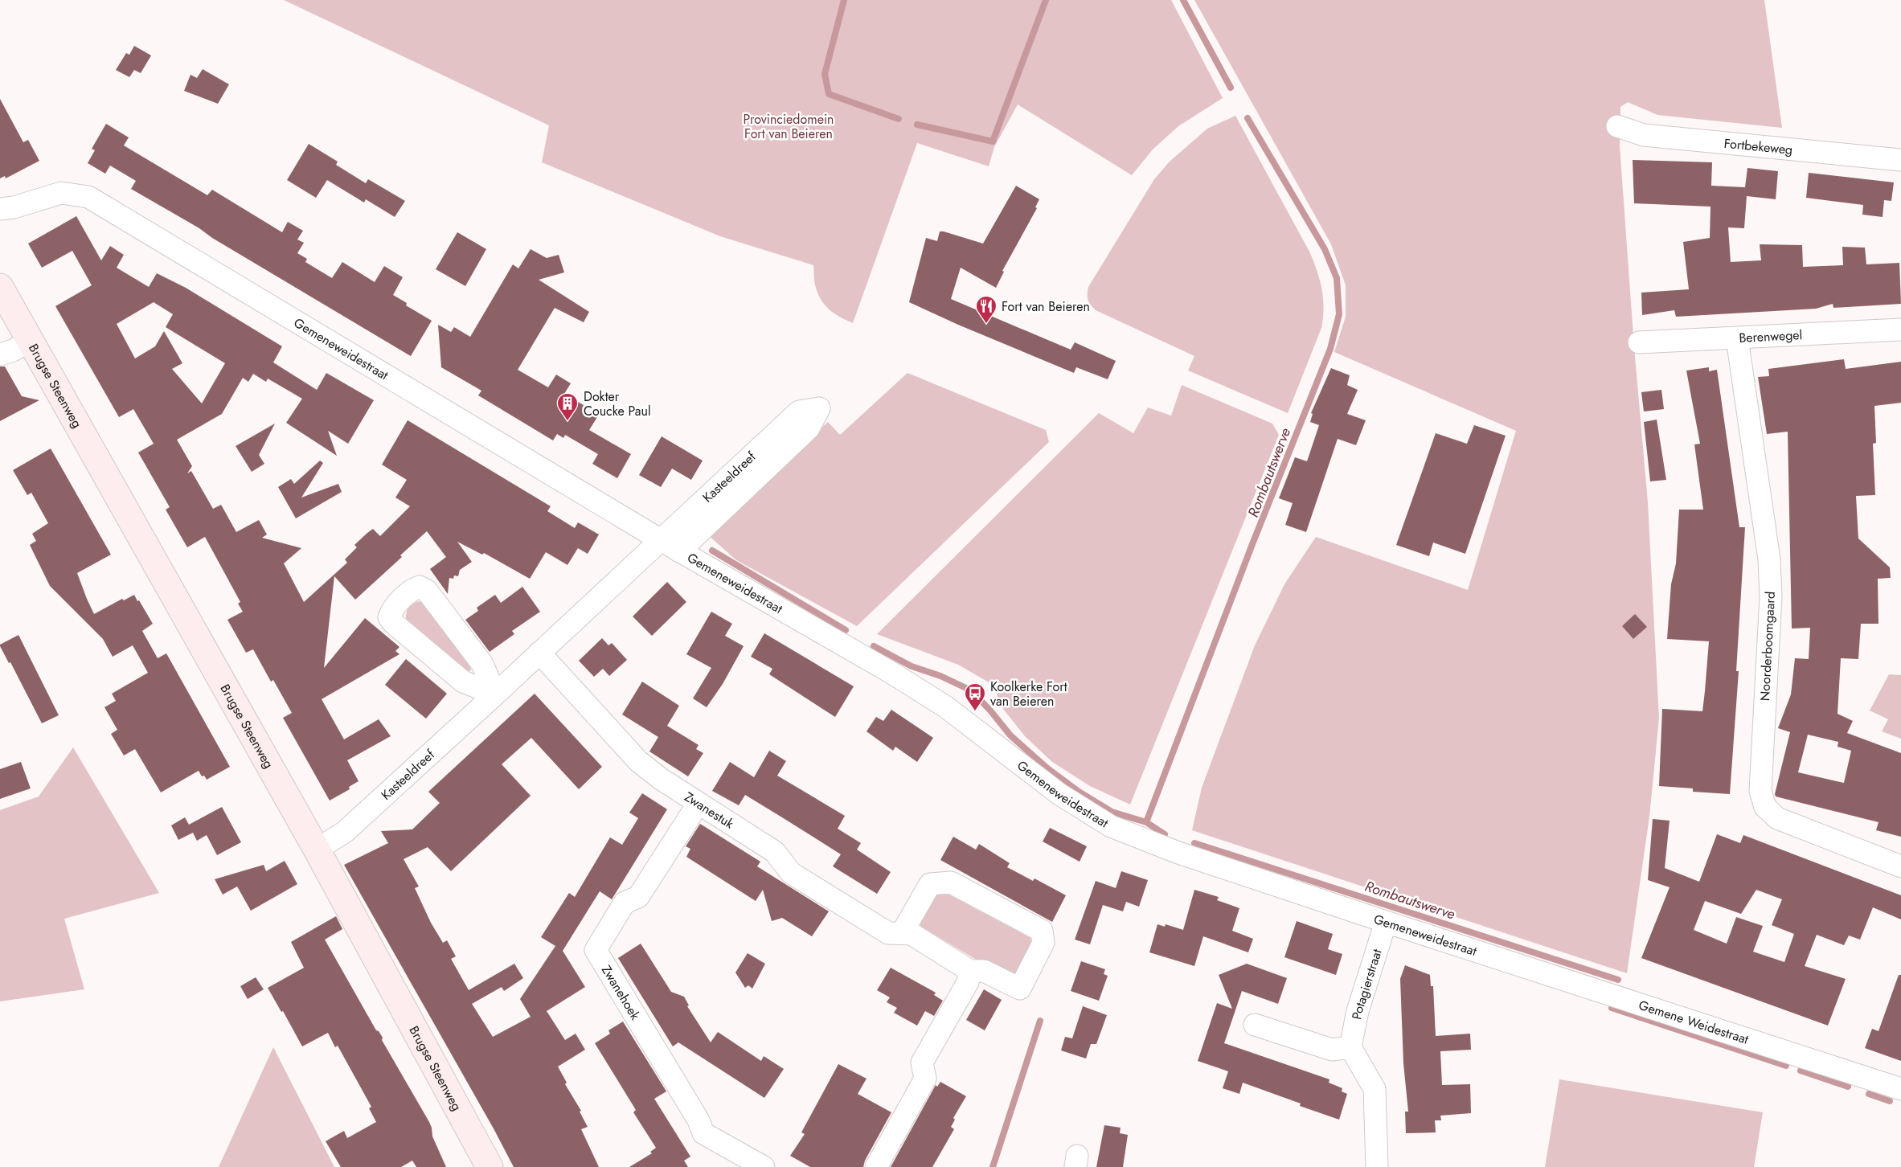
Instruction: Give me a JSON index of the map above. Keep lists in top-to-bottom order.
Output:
{
  "streets": {
    "main road": ["Brugse Steenweg"],
    "street": [
      "Fortbekeweg",
      "Berenwegel",
      "Gemeneweidestraat",
      "Kasteeldreef",
      "Noorderboomgaard",
      "Zwanestuk",
      "Potagierstraat",
      "Zwanehoek",
      "Gemene Weidestraat"
    ]
  },
  "crossings": [
    ["Berenwegel", "Noorderboomgaard"],
    ["Gemeneweidestraat", "Kasteeldreef"],
    ["Gemeneweidestraat", "Potagierstraat"],
    ["Gemeneweidestraat", "Gemene Weidestraat"],
    ["Brugse Steenweg", "Kasteeldreef"],
    ["Kasteeldreef", "Zwanestuk"],
    ["Zwanestuk", "Zwanehoek"]
  ],
  "water": ["Rombautswerve"],
  "parks": ["Provinciedomein Fort van Beieren"],
  "places": {
    "restaurant": ["Fort van Beieren"],
    "building": ["Dokter Coucke Paul"],
    "bus stop": ["Koolkerke Fort van Beieren"]
  }
}
